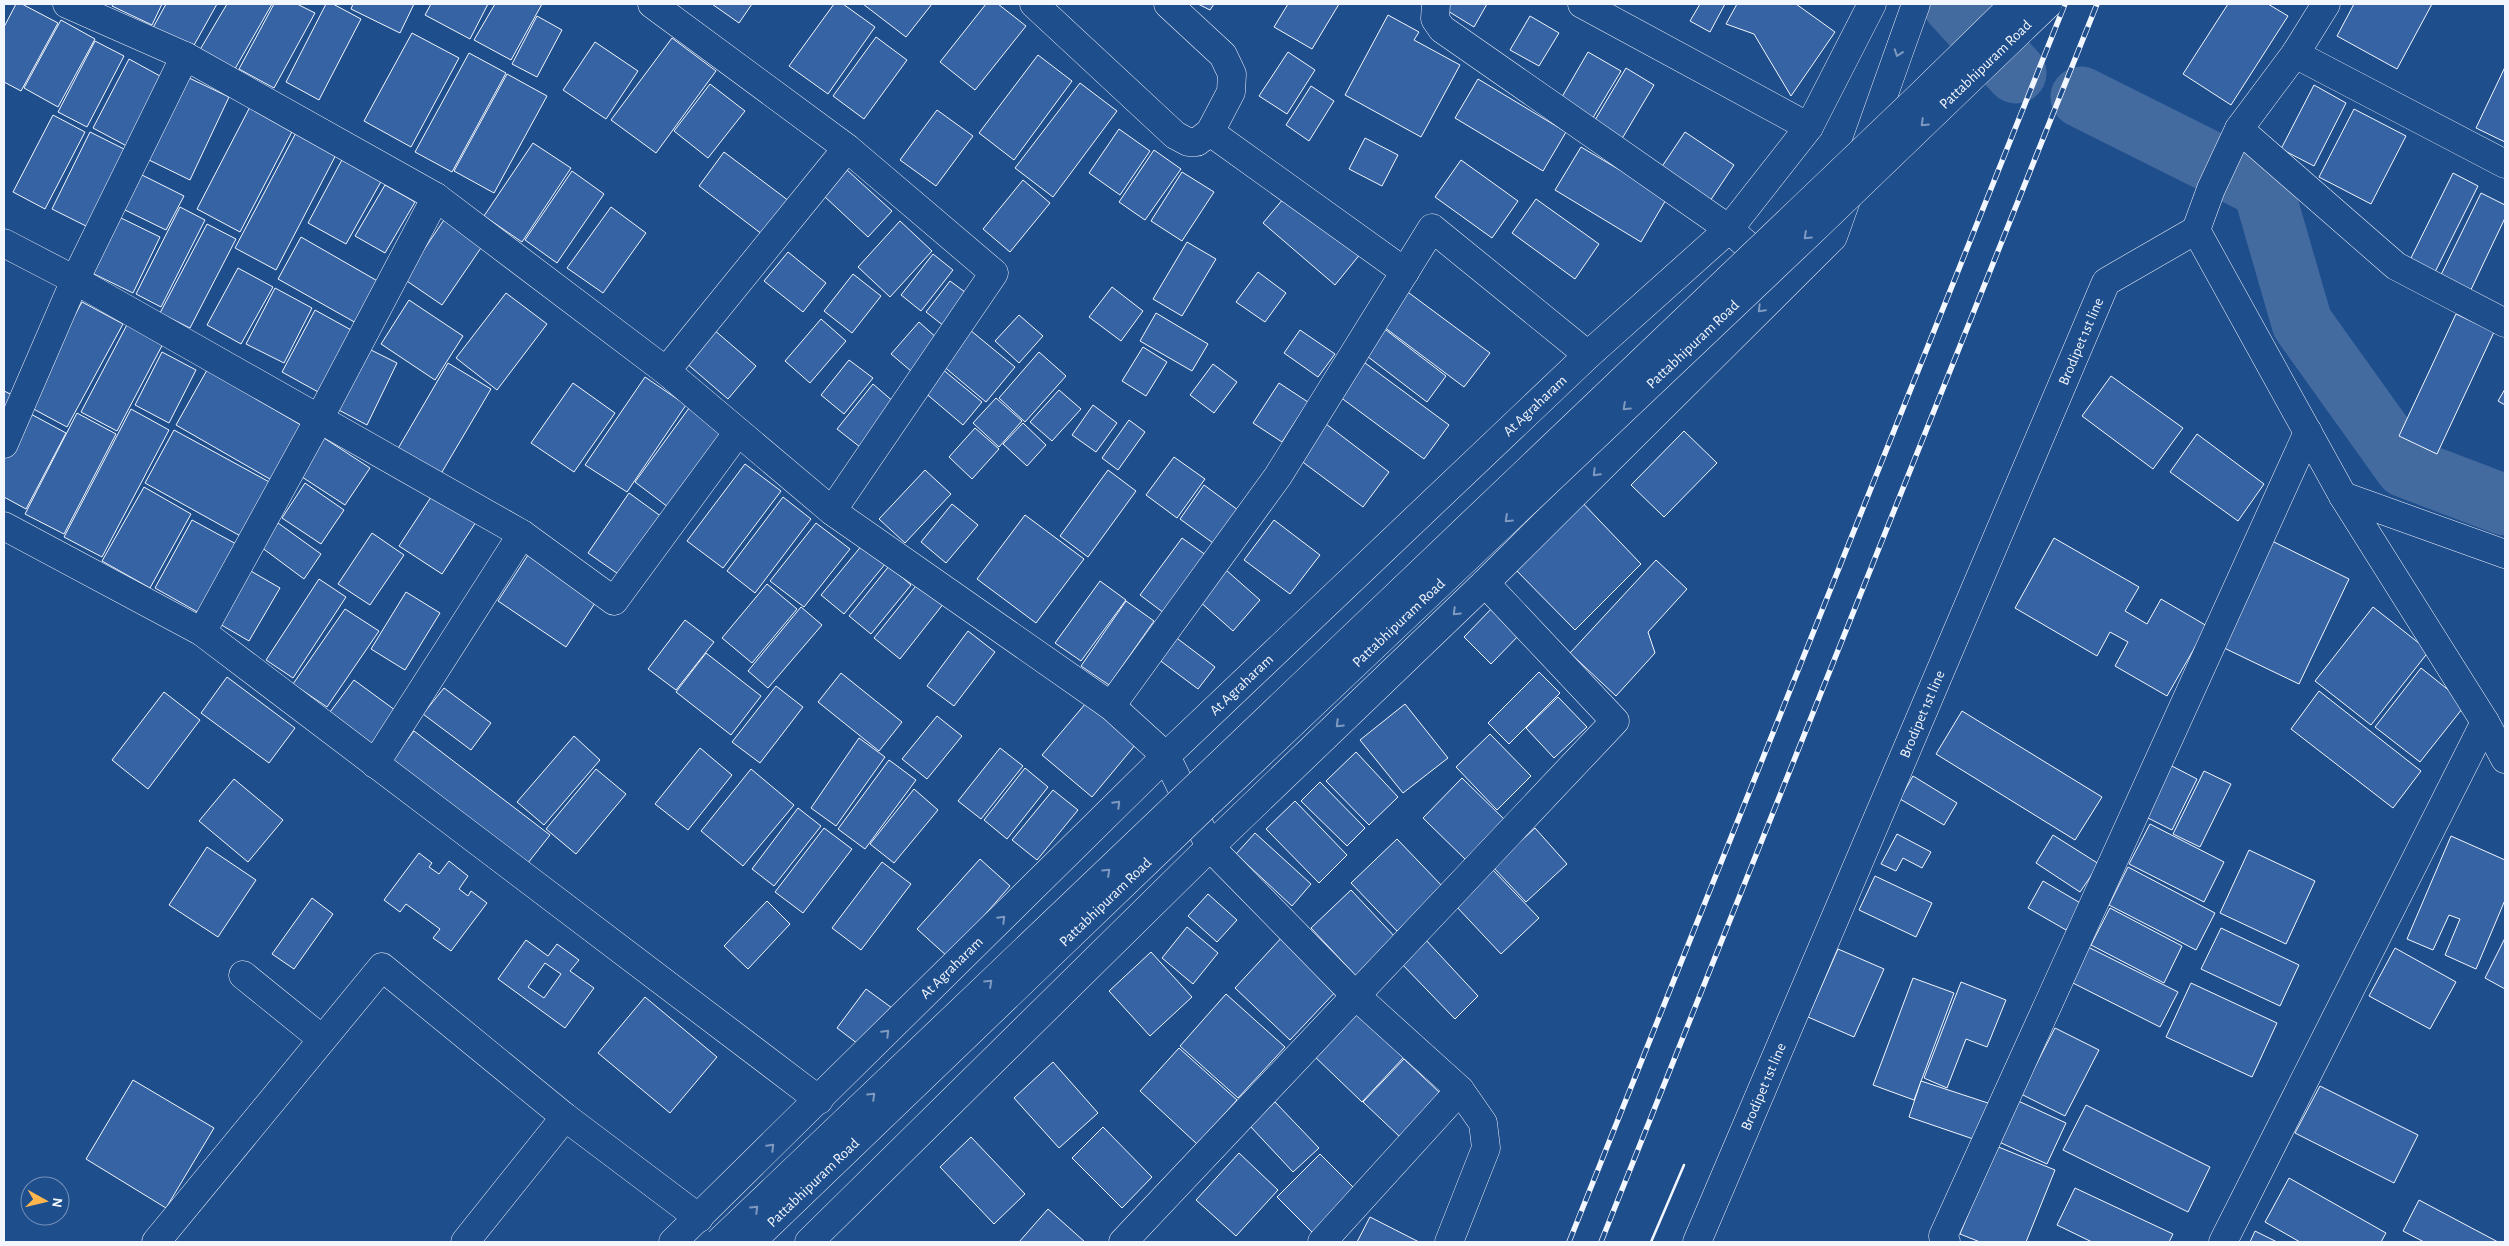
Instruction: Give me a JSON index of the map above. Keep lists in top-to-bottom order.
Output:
{
  "streets": {
    "street": ["Pattabhipuram Road", "Brodipet 1st line", "At Agraharam"]
  },
  "north": "right"
}
